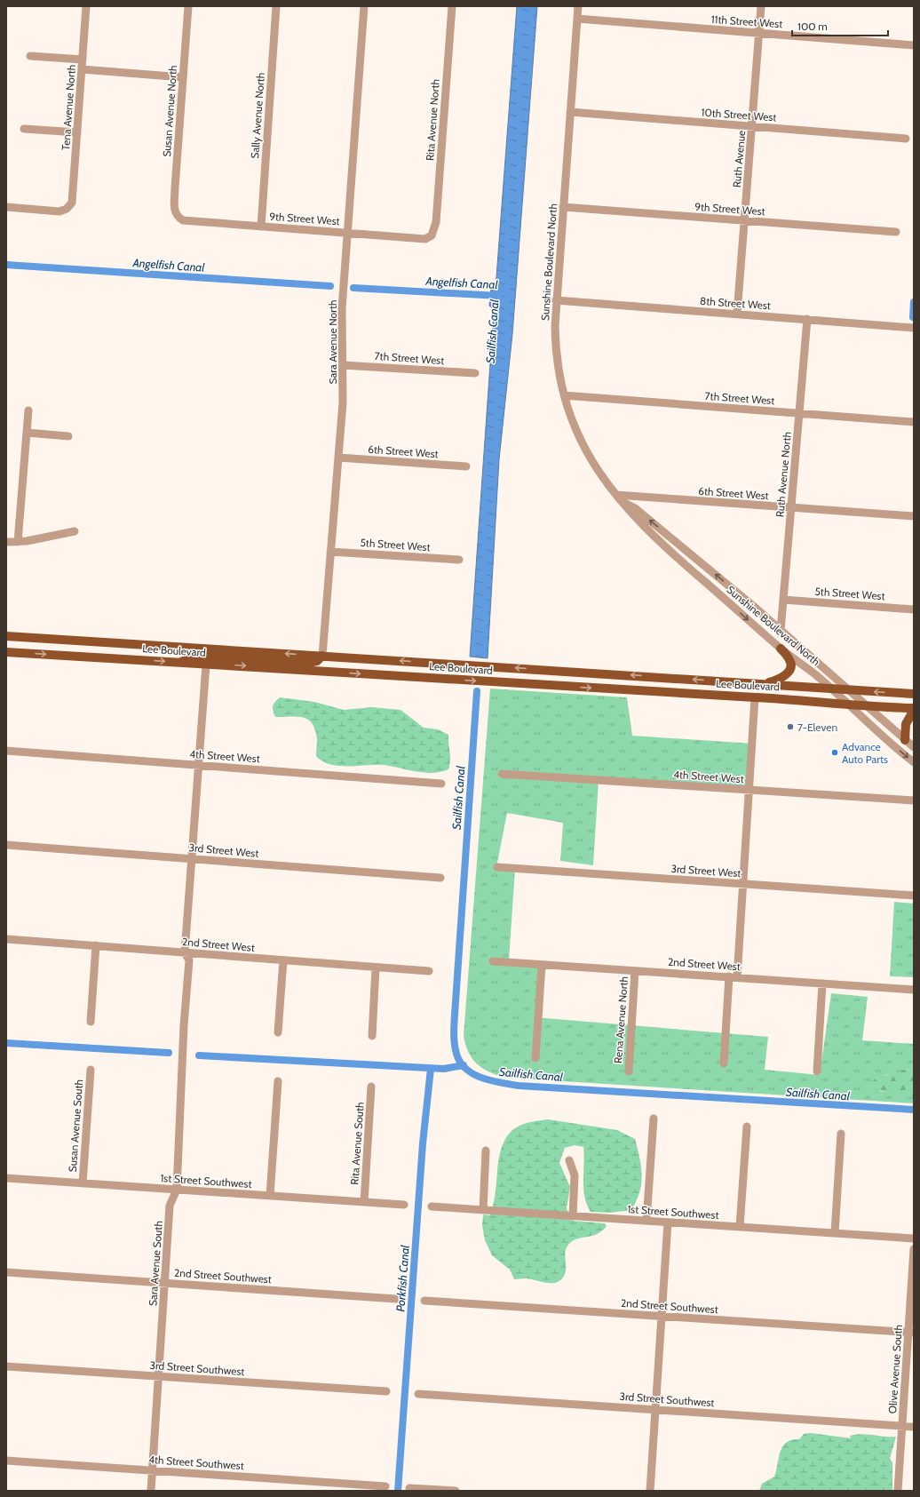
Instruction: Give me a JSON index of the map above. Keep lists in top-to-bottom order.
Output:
{
  "streets": {
    "main road": ["Lee Boulevard"],
    "street": [
      "11th Street West",
      "Tena Avenue North",
      "Susan Avenue North",
      "10th Street West",
      "Sally Avenue North",
      "Rita Avenue North",
      "Ruth Avenue",
      "9th Street West",
      "Sunshine Boulevard North",
      "8th Street West",
      "Sara Avenue North",
      "7th Street West",
      "6th Street West",
      "Ruth Avenue North",
      "5th Street West",
      "4th Street West",
      "3rd Street West",
      "2nd Street West",
      "Rena Avenue North",
      "Susan Avenue South",
      "Rita Avenue South",
      "1st Street Southwest",
      "Sara Avenue South",
      "2nd Street Southwest",
      "3rd Street Southwest",
      "Olive Avenue South",
      "4th Street Southwest"
    ]
  },
  "crossings": [
    ["11th Street West", "Ruth Avenue"],
    ["11th Street West", "Sunshine Boulevard North"],
    ["Susan Avenue North", "9th Street West"],
    ["10th Street West", "Ruth Avenue"],
    ["10th Street West", "Sunshine Boulevard North"],
    ["Sally Avenue North", "9th Street West"],
    ["Rita Avenue North", "9th Street West"],
    ["Ruth Avenue", "9th Street West"],
    ["Ruth Avenue", "8th Street West"],
    ["9th Street West", "Sunshine Boulevard North"],
    ["9th Street West", "Sara Avenue North"],
    ["Sunshine Boulevard North", "8th Street West"],
    ["Sunshine Boulevard North", "7th Street West"],
    ["Sunshine Boulevard North", "6th Street West"],
    ["Sunshine Boulevard North", "Ruth Avenue North"],
    ["Sunshine Boulevard North", "Lee Boulevard"],
    ["8th Street West", "Ruth Avenue North"],
    ["Sara Avenue North", "7th Street West"],
    ["Sara Avenue North", "6th Street West"],
    ["Sara Avenue North", "5th Street West"],
    ["Sara Avenue North", "Lee Boulevard"],
    ["7th Street West", "Ruth Avenue North"],
    ["6th Street West", "Ruth Avenue North"],
    ["Ruth Avenue North", "5th Street West"],
    ["2nd Street West", "Rena Avenue North"],
    ["2nd Street West", "Sara Avenue South"],
    ["Susan Avenue South", "1st Street Southwest"],
    ["Rita Avenue South", "1st Street Southwest"],
    ["1st Street Southwest", "Sara Avenue South"],
    ["Sara Avenue South", "2nd Street Southwest"],
    ["Sara Avenue South", "3rd Street Southwest"],
    ["Sara Avenue South", "4th Street Southwest"],
    ["2nd Street Southwest", "Olive Avenue South"],
    ["3rd Street Southwest", "Olive Avenue South"]
  ],
  "water": ["Angelfish Canal", "Sailfish Canal", "Porkfish Canal"],
  "places": ["7-Eleven", "Advance Auto Parts"],
  "scale_bar": "100 m"
}
